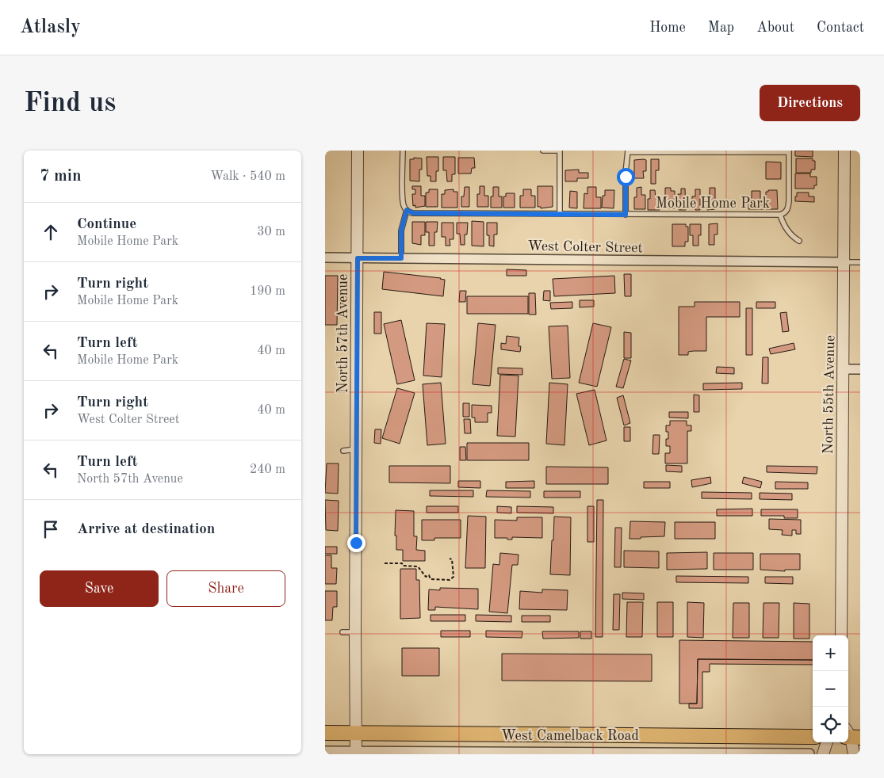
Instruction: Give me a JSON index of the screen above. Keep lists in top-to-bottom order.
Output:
{
  "streets": {
    "main road": ["West Camelback Road"],
    "street": ["West Colter Street", "North 57th Avenue", "North 55th Avenue"],
    "lane": ["Mobile Home Park"]
  },
  "crossings": [
    ["West Colter Street", "North 57th Avenue"],
    ["West Colter Street", "North 55th Avenue"],
    ["North 57th Avenue", "West Camelback Road"]
  ],
  "page": {
    "header": "Atlasly",
    "nav": [
      "Home",
      "Map",
      "About",
      "Contact"
    ],
    "buttons": [
      "Directions",
      ["Save", "Share"]
    ],
    "title": "Find us",
    "heading": ["7 min", "Walk · 540 m"],
    "list": [
      ["Continue", "Mobile Home Park", "30 m"],
      ["Turn right", "Mobile Home Park", "190 m"],
      ["Turn left", "Mobile Home Park", "40 m"],
      ["Turn right", "West Colter Street", "40 m"],
      ["Turn left", "North 57th Avenue", "240 m"],
      "Arrive at destination"
    ],
    "map_buttons": ["+", "−"]
  }
}
